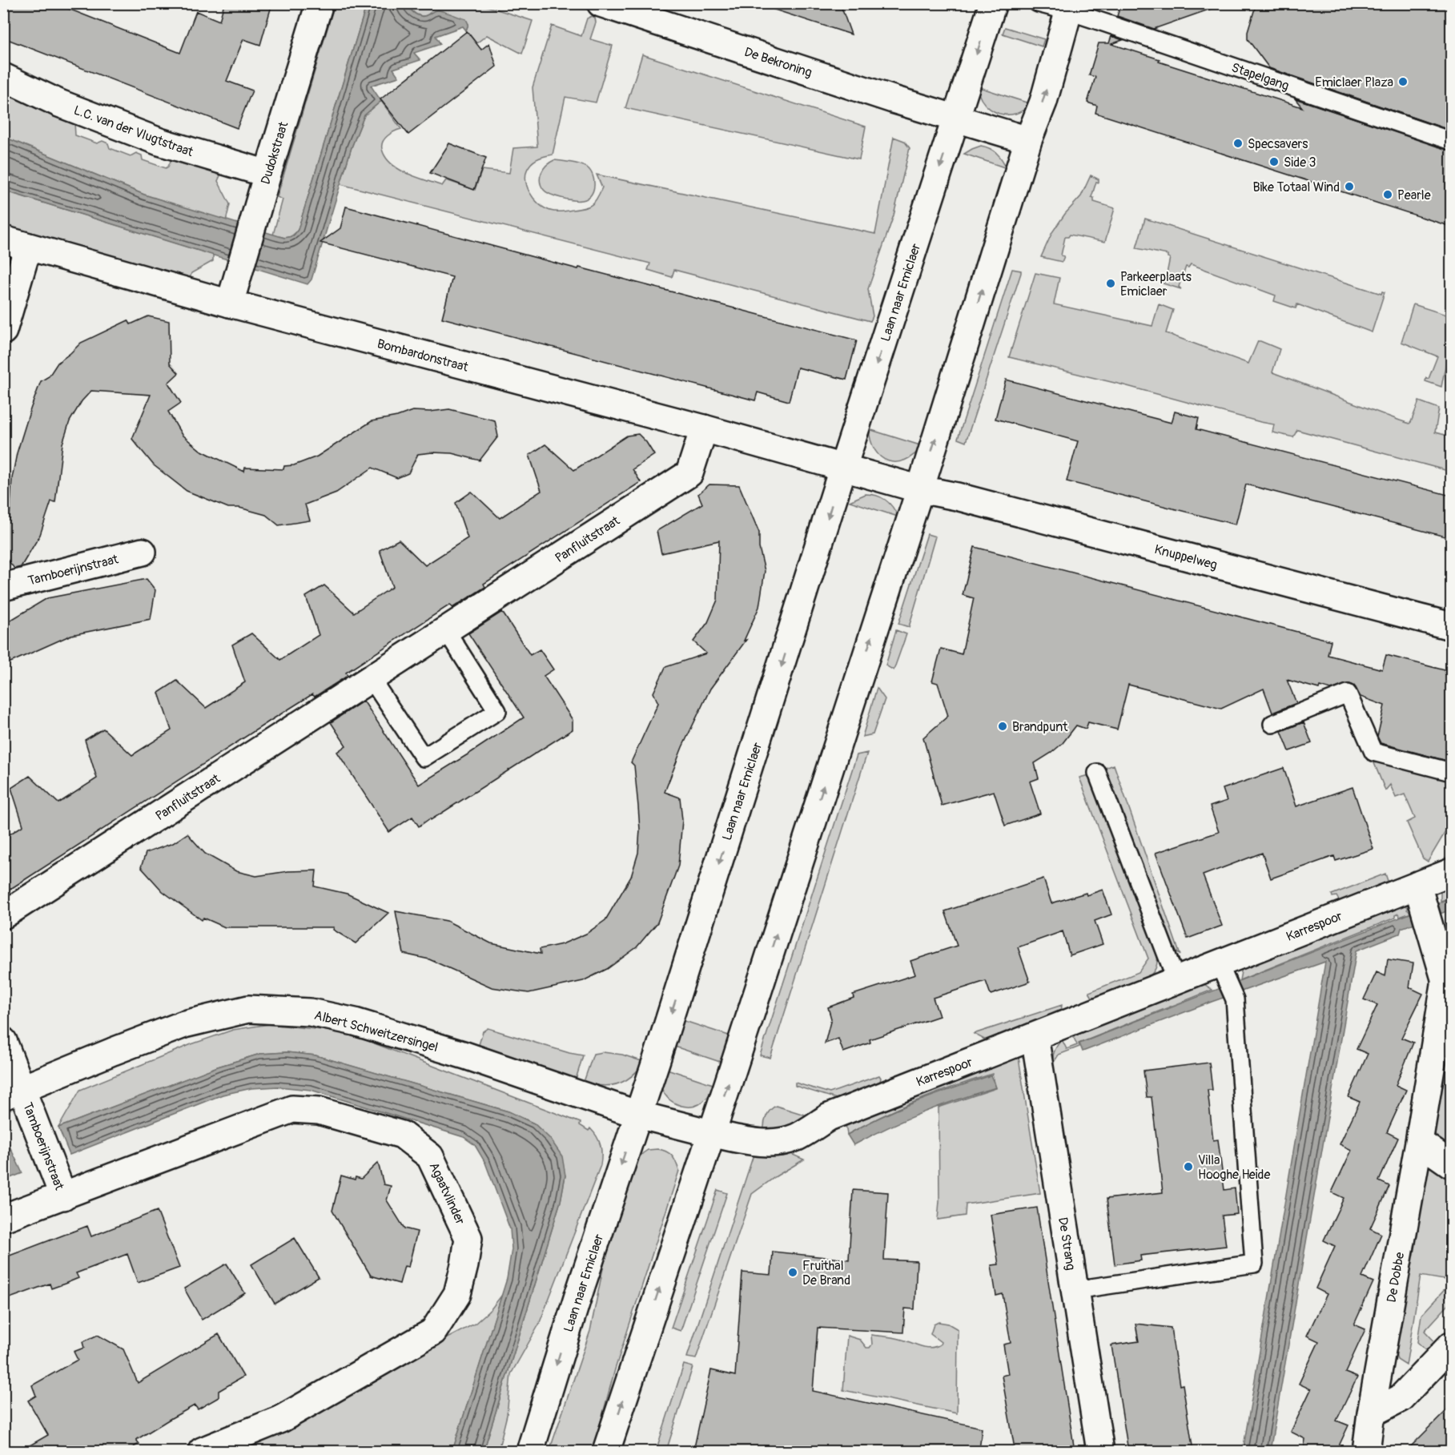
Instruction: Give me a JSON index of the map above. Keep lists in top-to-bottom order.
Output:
{
  "streets": {
    "street": [
      "De Bekroning",
      "L.C. van der Vlugtstraat",
      "Dudokstraat",
      "Laan naar Emiclaer",
      "Bombardonstraat",
      "Panfluitstraat",
      "Knuppelweg",
      "Tamboerijnstraat",
      "Karrespoor",
      "Albert Schweitzersingel",
      "Agaatvlinder",
      "De Strang",
      "De Dobbe"
    ],
    "lane": ["Stapelgang"]
  },
  "crossings": [
    ["De Bekroning", "Laan naar Emiclaer"],
    ["L.C. van der Vlugtstraat", "Dudokstraat"],
    ["Dudokstraat", "Bombardonstraat"],
    ["Laan naar Emiclaer", "Bombardonstraat"],
    ["Laan naar Emiclaer", "Albert Schweitzersingel"],
    ["Bombardonstraat", "Panfluitstraat"],
    ["Tamboerijnstraat", "Albert Schweitzersingel"],
    ["Tamboerijnstraat", "Agaatvlinder"],
    ["Karrespoor", "De Strang"],
    ["Karrespoor", "De Dobbe"]
  ],
  "places": [
    "Emiclaer Plaza",
    "Specsavers",
    "Side 3",
    "Bike Totaal Wind",
    "Pearle",
    "Parkeerplaats Emiclaer",
    "Brandpunt",
    "Villa Hooghe Heide",
    "Fruithal De Brand"
  ]
}
